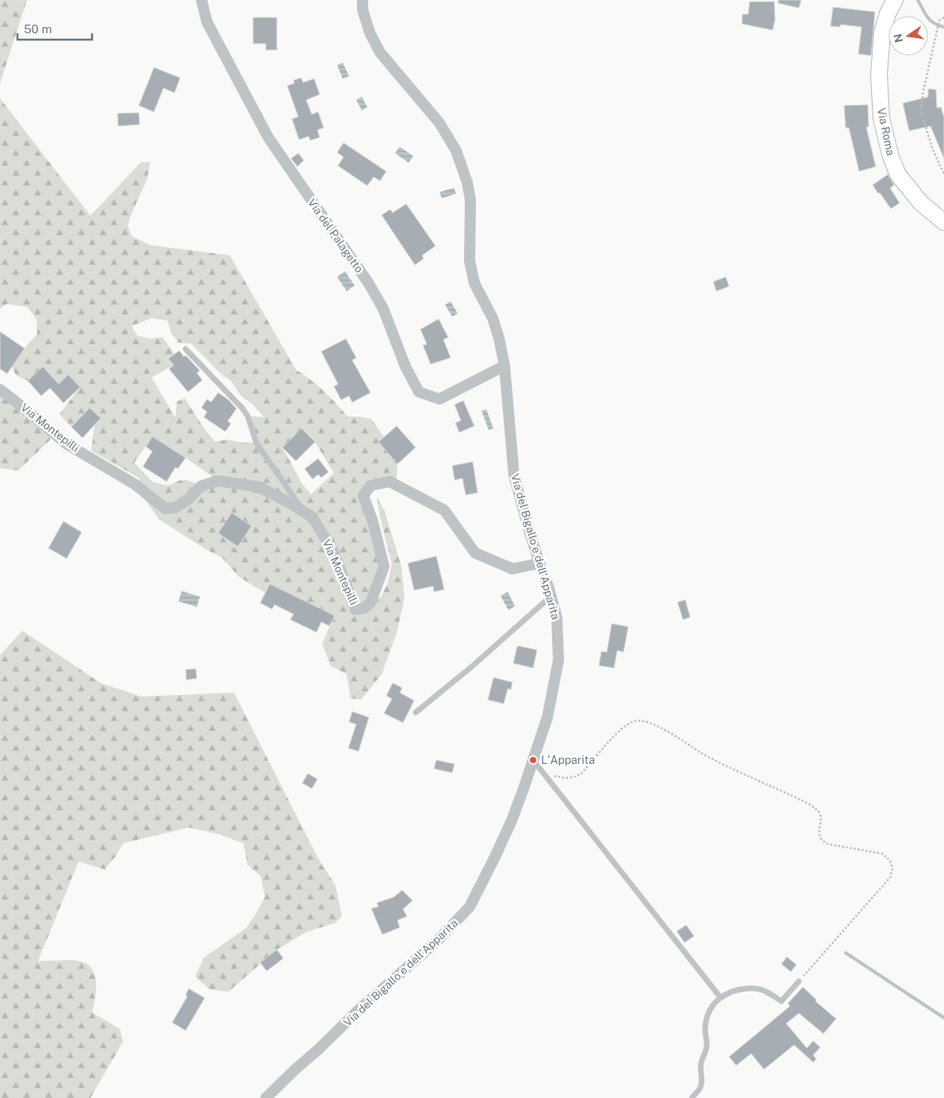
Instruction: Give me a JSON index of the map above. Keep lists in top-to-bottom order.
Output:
{
  "streets": {
    "main road": ["Via Roma"],
    "street": ["Via del Palagetto", "Via Montepilli", "Via del Bigallo e dell'Apparita"]
  },
  "crossings": [
    ["Via del Palagetto", "Via del Bigallo e dell'Apparita"],
    ["Via Montepilli", "Via del Bigallo e dell'Apparita"]
  ],
  "places": ["L'Apparita"],
  "scale_bar": "50 m",
  "north": "left"
}
